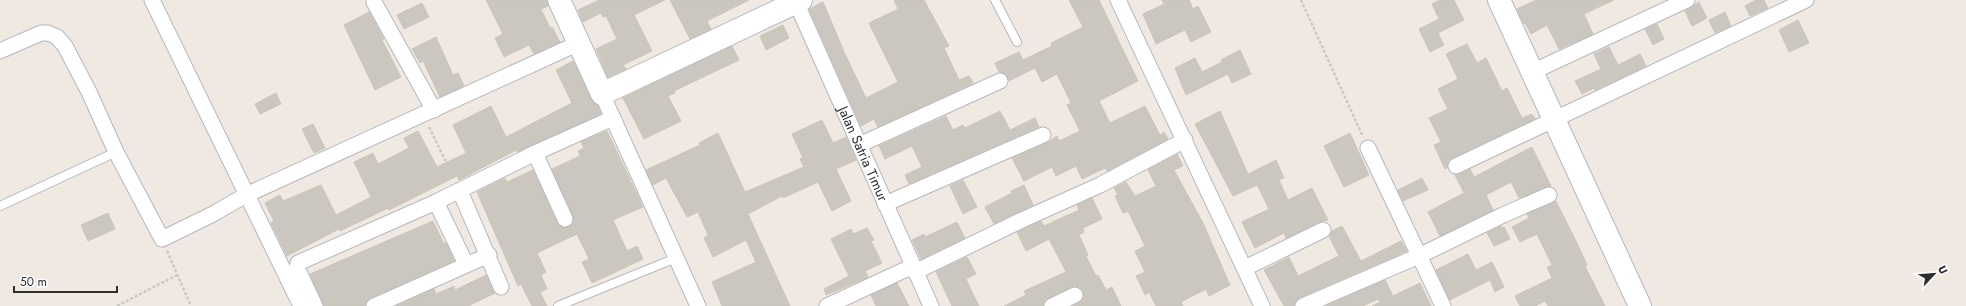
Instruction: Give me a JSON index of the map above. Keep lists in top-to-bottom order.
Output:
{
  "streets": {
    "street": ["Jalan Satria Timur"]
  },
  "scale_bar": "50 m",
  "north": "top right"
}
